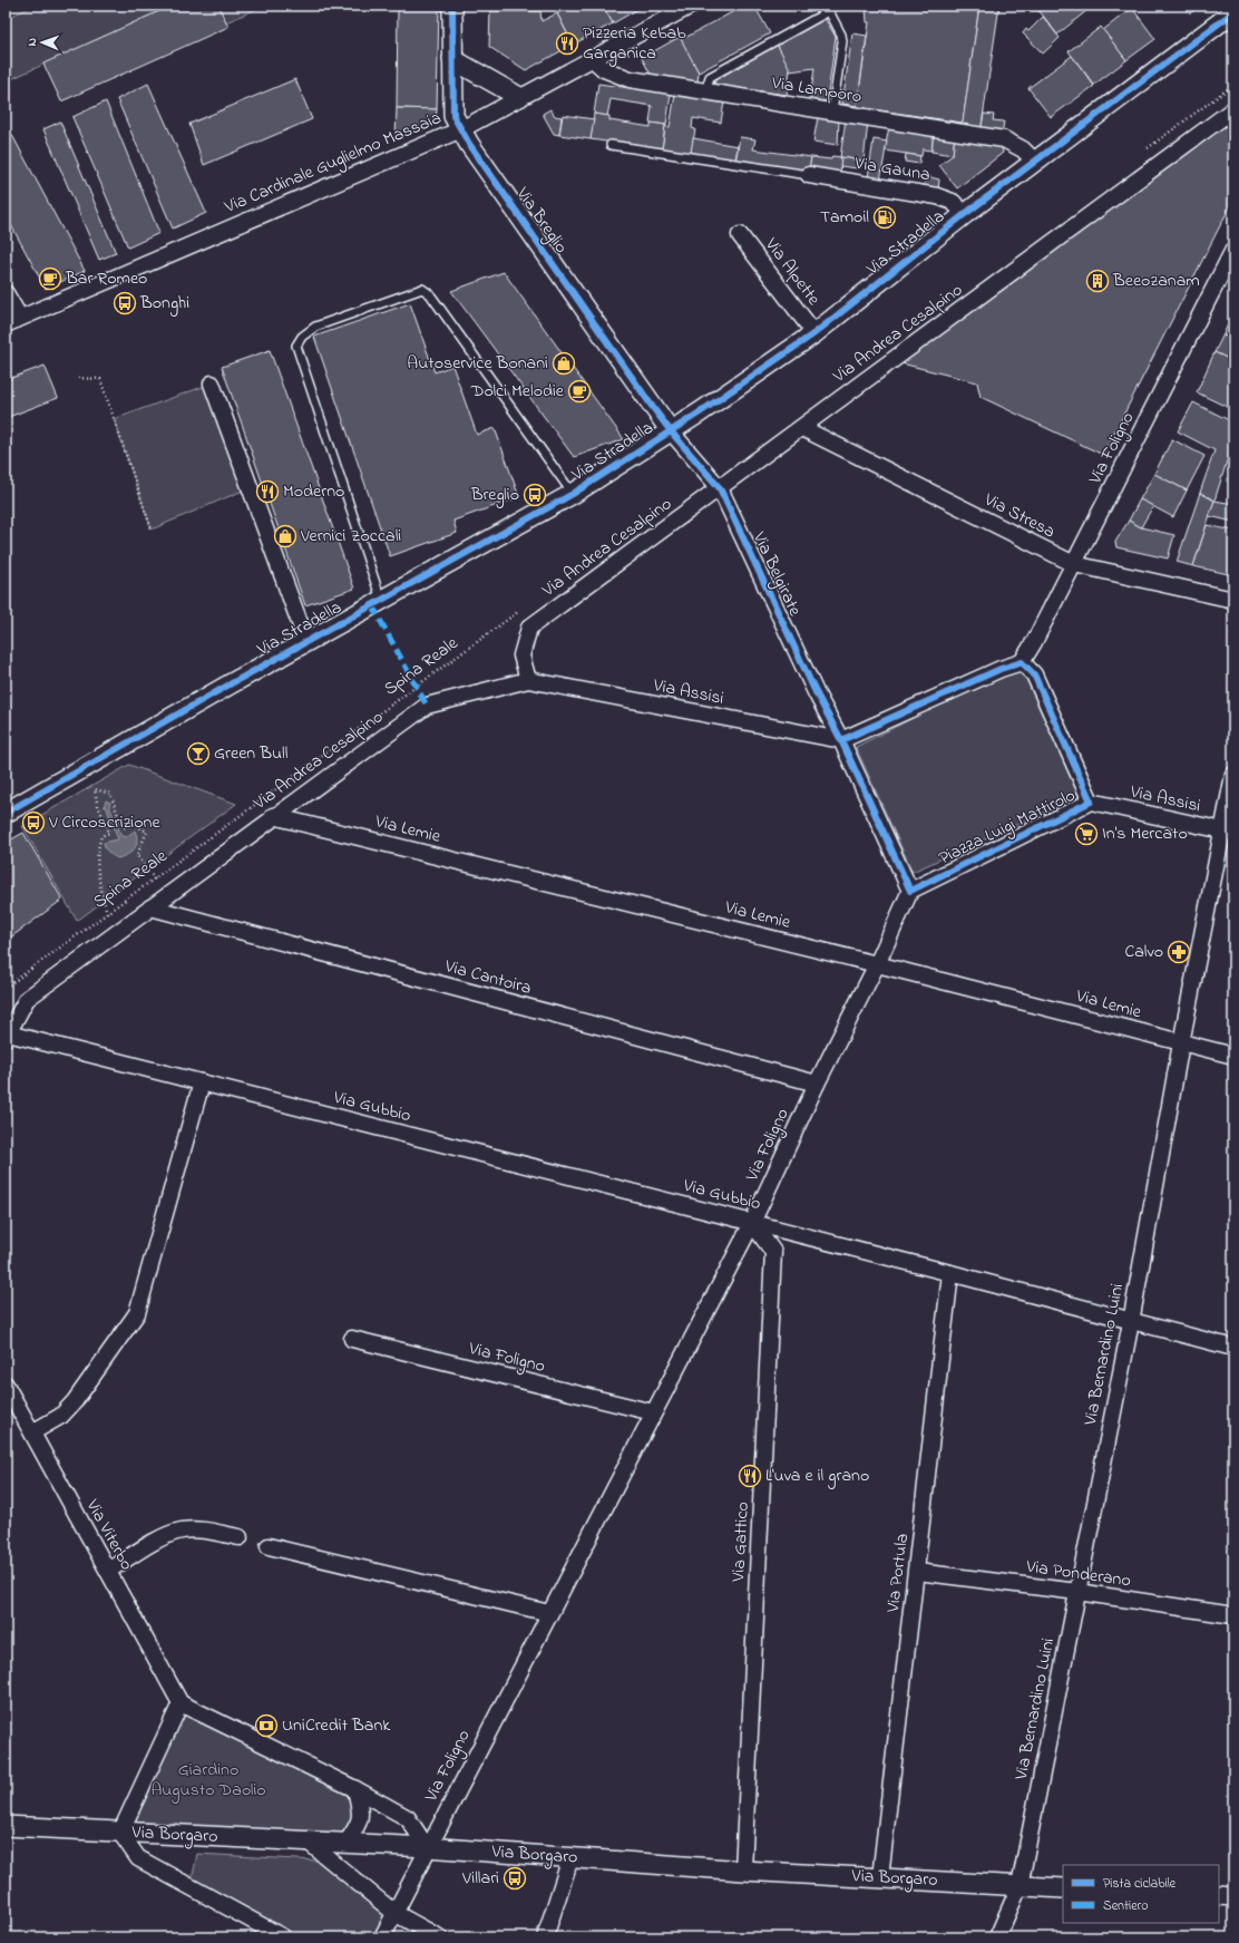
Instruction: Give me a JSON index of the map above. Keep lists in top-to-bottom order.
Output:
{
  "streets": {
    "street": [
      "Via Lamporo",
      "Via Cardinale Guglielmo Massaia",
      "Via Gauna",
      "Via Breglio",
      "Via Stradella",
      "Via Alpette",
      "Via Andrea Cesalpino",
      "Via Foligno",
      "Via Stresa",
      "Via Belgirate",
      "Via Assisi",
      "Piazza Luigi Mattirolo",
      "Via Lemie",
      "Via Cantoira",
      "Via Gubbio",
      "Via Bernardino Luini",
      "Via Viterbo",
      "Via Gattico",
      "Via Portula",
      "Via Ponderano",
      "Via Borgaro"
    ],
    "path": ["Spina Reale"]
  },
  "crossings": [
    ["Via Lamporo", "Via Cardinale Guglielmo Massaia"],
    ["Via Lamporo", "Via Stradella"],
    ["Via Cardinale Guglielmo Massaia", "Via Breglio"],
    ["Via Gauna", "Via Stradella"],
    ["Via Breglio", "Via Stradella"],
    ["Via Breglio", "Via Belgirate"],
    ["Via Stradella", "Via Alpette"],
    ["Via Stradella", "Via Belgirate"],
    ["Via Andrea Cesalpino", "Via Stresa"],
    ["Via Andrea Cesalpino", "Via Belgirate"],
    ["Via Andrea Cesalpino", "Via Assisi"],
    ["Via Andrea Cesalpino", "Via Lemie"],
    ["Via Andrea Cesalpino", "Via Cantoira"],
    ["Via Andrea Cesalpino", "Via Gubbio"],
    ["Via Foligno", "Via Stresa"],
    ["Via Foligno", "Piazza Luigi Mattirolo"],
    ["Via Foligno", "Via Lemie"],
    ["Via Foligno", "Via Cantoira"],
    ["Via Foligno", "Via Gubbio"],
    ["Via Foligno", "Via Gattico"],
    ["Via Foligno", "Via Borgaro"],
    ["Via Belgirate", "Via Assisi"],
    ["Via Assisi", "Piazza Luigi Mattirolo"],
    ["Via Assisi", "Via Bernardino Luini"],
    ["Via Lemie", "Via Bernardino Luini"],
    ["Via Gubbio", "Via Bernardino Luini"],
    ["Via Gubbio", "Via Gattico"],
    ["Via Gubbio", "Via Portula"],
    ["Via Bernardino Luini", "Via Ponderano"],
    ["Via Bernardino Luini", "Via Borgaro"],
    ["Via Gattico", "Via Borgaro"],
    ["Via Portula", "Via Ponderano"],
    ["Via Portula", "Via Borgaro"]
  ],
  "parks": ["Giardino Augusto Daolio"],
  "places": {
    "restaurant": ["Pizzeria Kebab Garganica", "Moderno", "L'uva e il grano"],
    "fuel station": ["Tamoil"],
    "cafe": ["Bar Romeo", "Dolci Melodie"],
    "building": ["Beeozanam"],
    "bus stop": [
      "Bonghi",
      "Breglio",
      "V Circoscrizione",
      "Villari"
    ],
    "shop": ["Autoservice Bonani", "Vernici Zoccali"],
    "bar": ["Green Bull"],
    "supermarket": ["In's Mercato"],
    "pharmacy": ["Calvo"],
    "bank": ["UniCredit Bank"]
  },
  "legend": ["Pista ciclabile", "Sentiero"],
  "north": "left"
}
